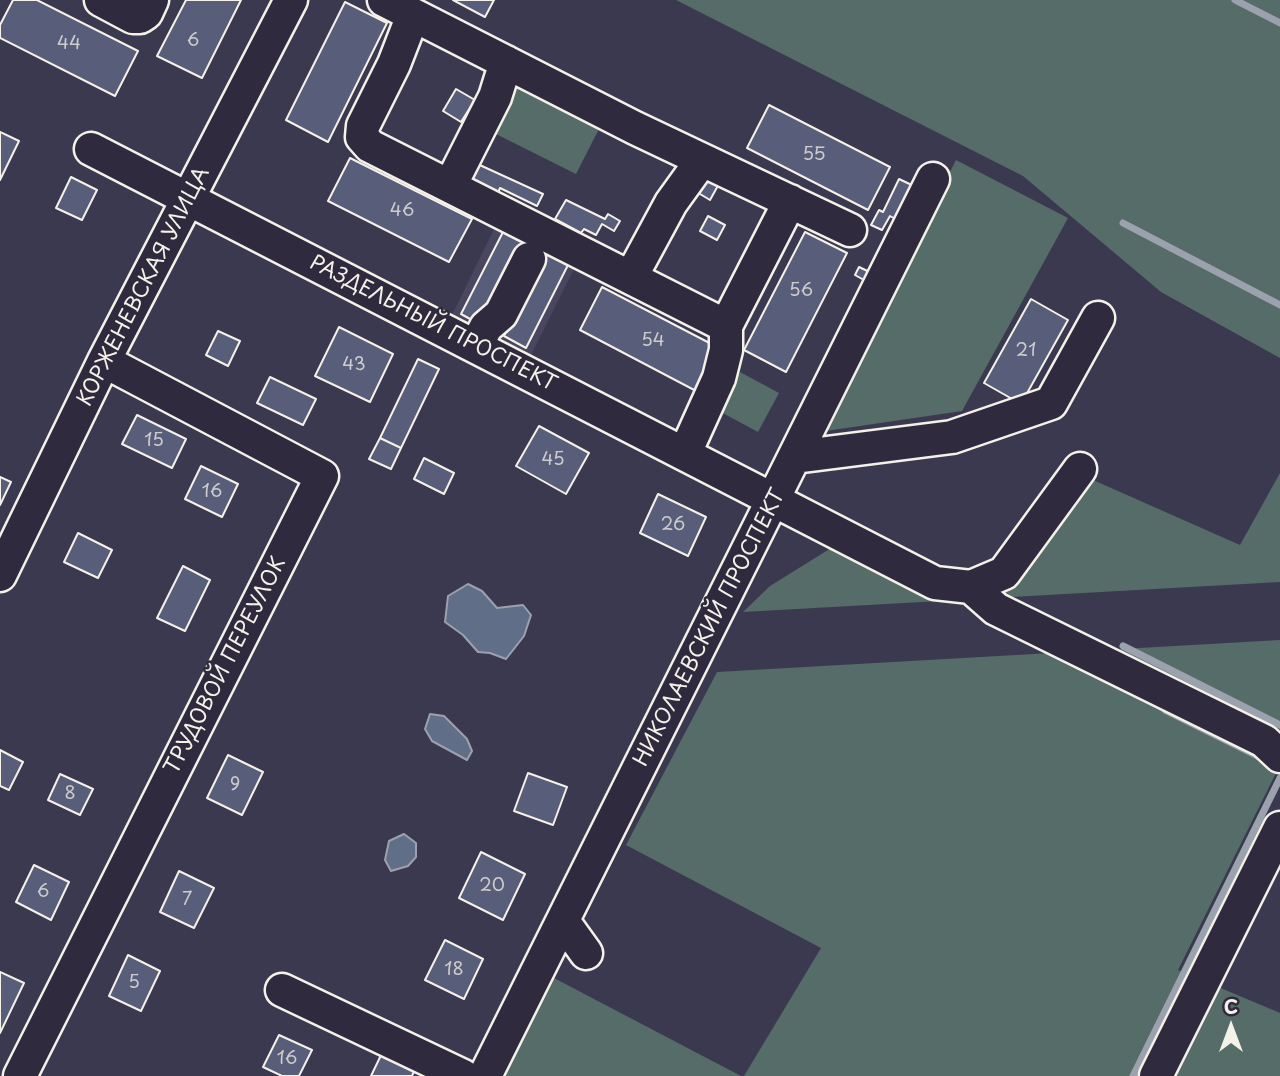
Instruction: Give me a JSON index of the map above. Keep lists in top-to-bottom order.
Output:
{
  "streets": {
    "street": [
      "КОРЖЕНЕВСКАЯ УЛИЦА",
      "РАЗДЕЛЬНЫЙ ПРОСПЕКТ",
      "НИКОЛАЕВСКИЙ ПРОСПЕКТ",
      "ТРУДОВОЙ ПЕРЕУЛОК"
    ]
  },
  "crossings": [
    ["КОРЖЕНЕВСКАЯ УЛИЦА", "РАЗДЕЛЬНЫЙ ПРОСПЕКТ"],
    ["КОРЖЕНЕВСКАЯ УЛИЦА", "ТРУДОВОЙ ПЕРЕУЛОК"],
    ["РАЗДЕЛЬНЫЙ ПРОСПЕКТ", "НИКОЛАЕВСКИЙ ПРОСПЕКТ"]
  ],
  "house_numbers": [
    "6",
    "44",
    "55",
    "46",
    "56",
    "54",
    "21",
    "43",
    "15",
    "45",
    "16",
    "26",
    "9",
    "8",
    "20",
    "6",
    "7",
    "18",
    "5",
    "16"
  ],
  "north": "top"
}
